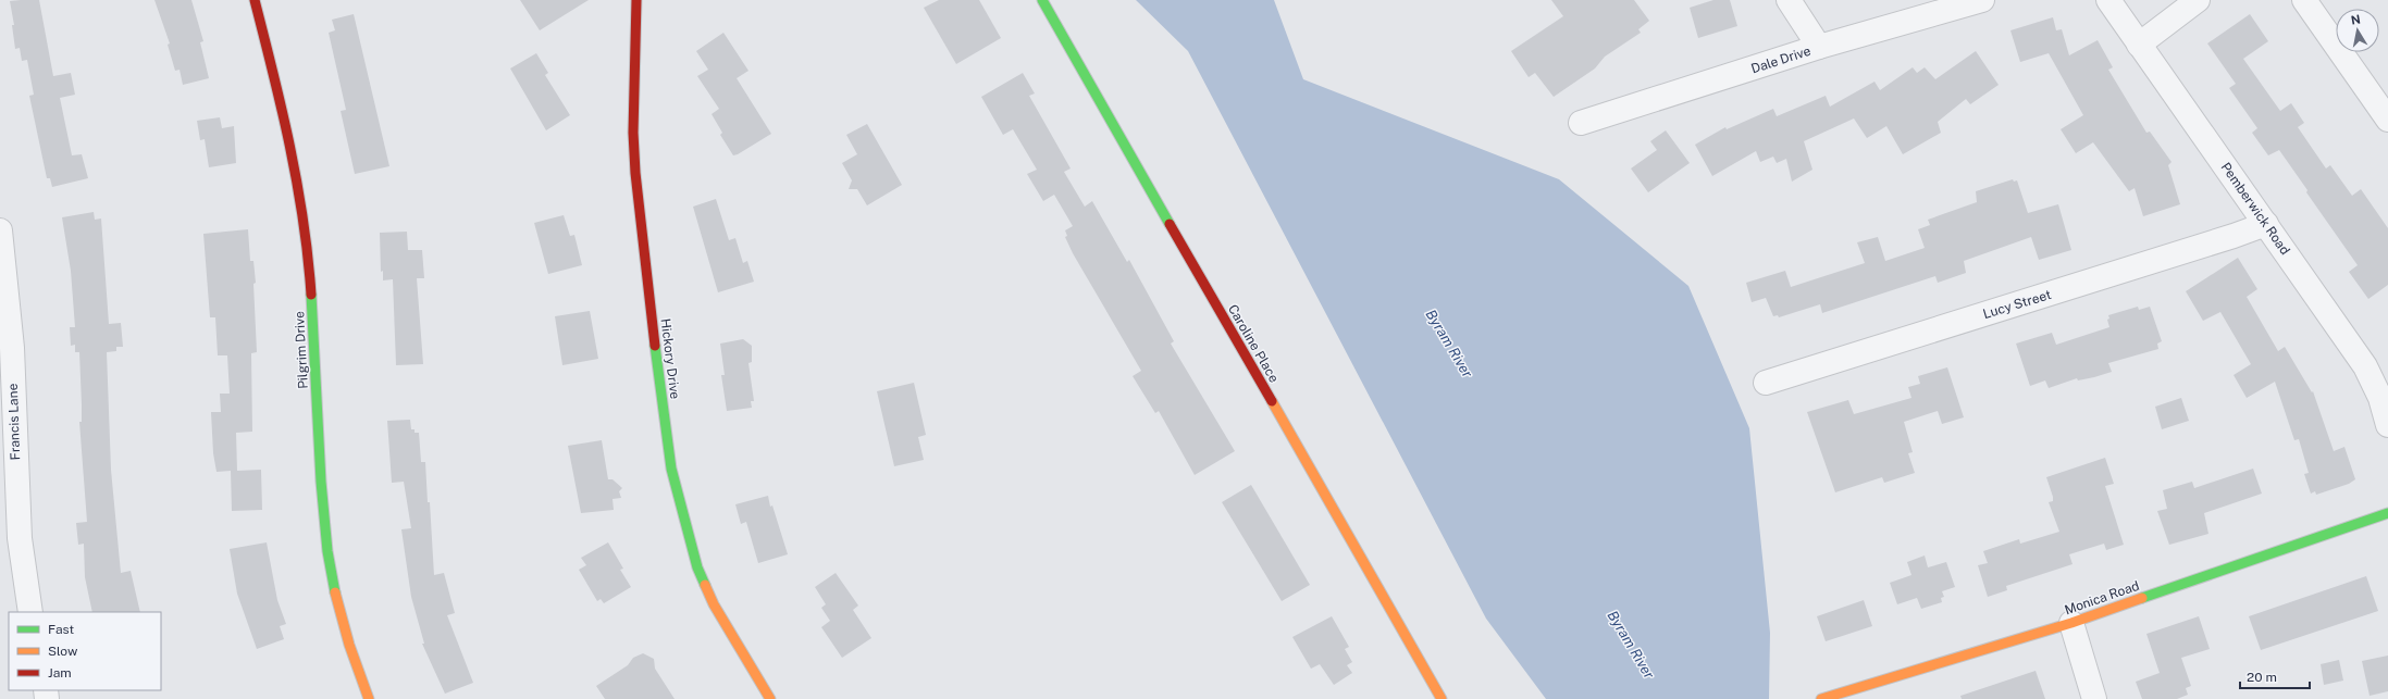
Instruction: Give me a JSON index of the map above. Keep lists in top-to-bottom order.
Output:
{
  "streets": {
    "street": [
      "Dale Drive",
      "Pemberwick Road",
      "Lucy Street",
      "Caroline Place",
      "Pilgrim Drive",
      "Hickory Drive",
      "Francis Lane",
      "Monica Road"
    ]
  },
  "crossings": [
    ["Pemberwick Road", "Lucy Street"]
  ],
  "water": ["Byram River"],
  "legend": ["Fast", "Slow", "Jam"],
  "scale_bar": "20 m",
  "north": "top"
}
